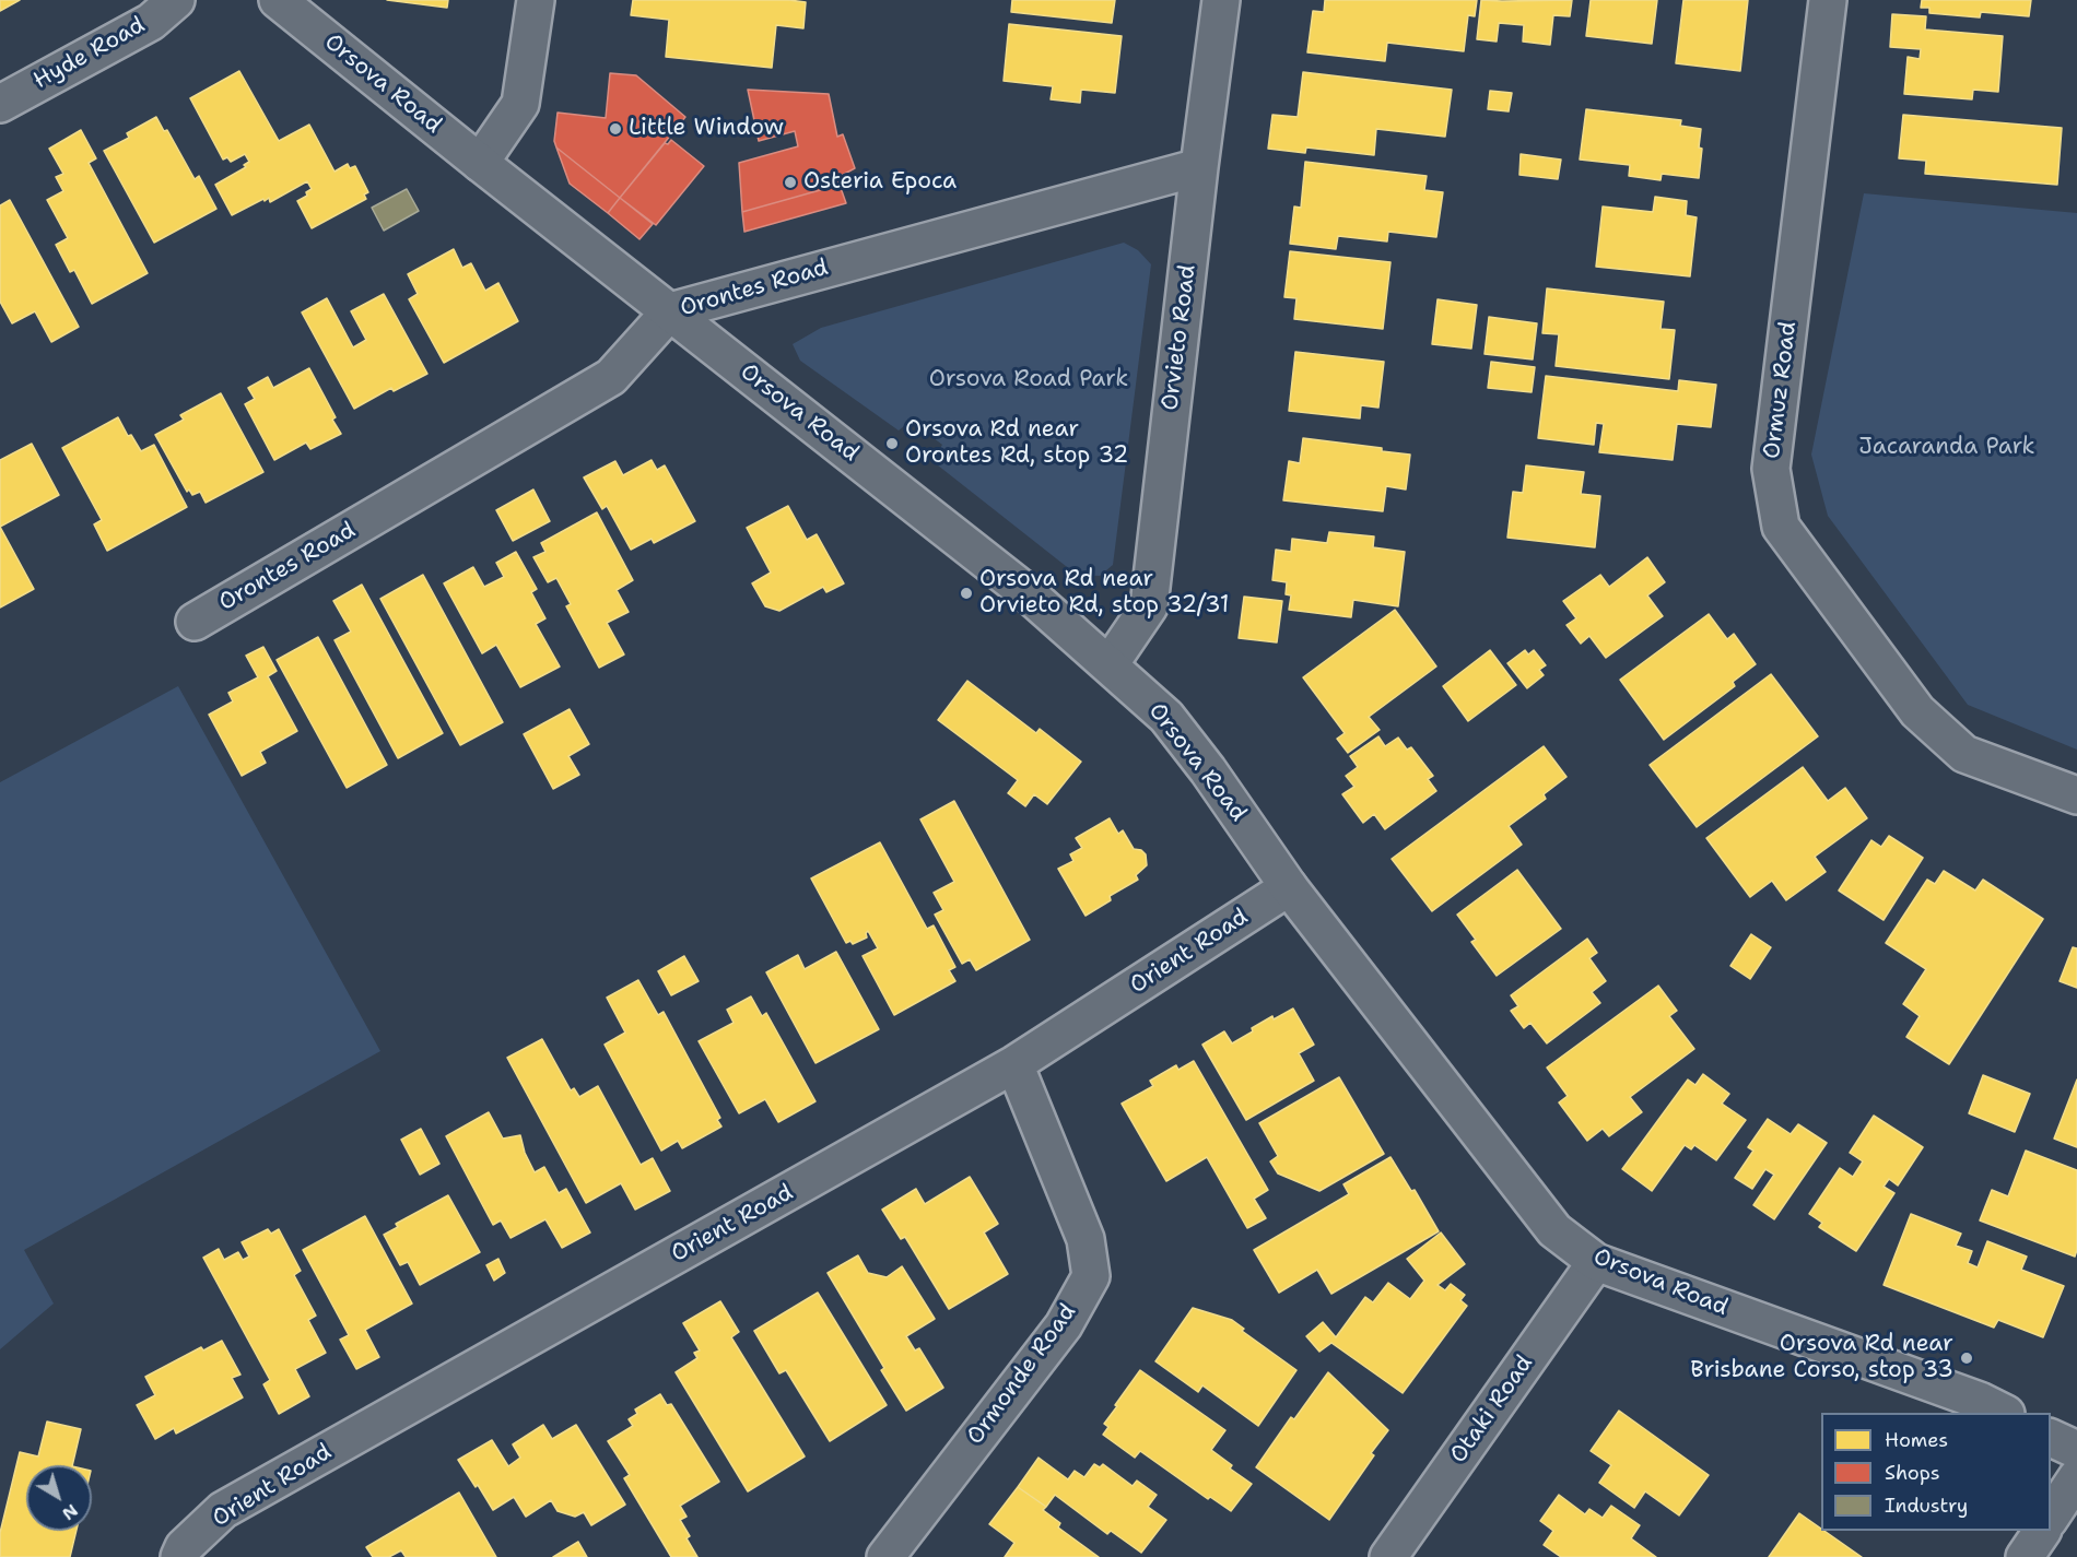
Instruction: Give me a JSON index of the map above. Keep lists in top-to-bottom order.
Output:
{
  "streets": {
    "street": [
      "Hyde Road",
      "Orsova Road",
      "Orontes Road",
      "Orvieto Road",
      "Ormuz Road",
      "Orient Road",
      "Ormonde Road",
      "Otaki Road"
    ]
  },
  "crossings": [
    ["Orsova Road", "Orontes Road"],
    ["Orsova Road", "Orvieto Road"],
    ["Orsova Road", "Orient Road"],
    ["Orsova Road", "Otaki Road"],
    ["Orontes Road", "Orvieto Road"],
    ["Orient Road", "Ormonde Road"]
  ],
  "parks": ["Orsova Road Park", "Jacaranda Park"],
  "places": [
    "Little Window",
    "Osteria Epoca",
    "Orsova Rd near Orontes Rd, stop 32",
    "Orsova Rd near Orvieto Rd, stop 32/31",
    "Orsova Rd near Brisbane Corso, stop 33"
  ],
  "legend": ["Homes", "Shops", "Industry"],
  "north": "bottom right"
}
